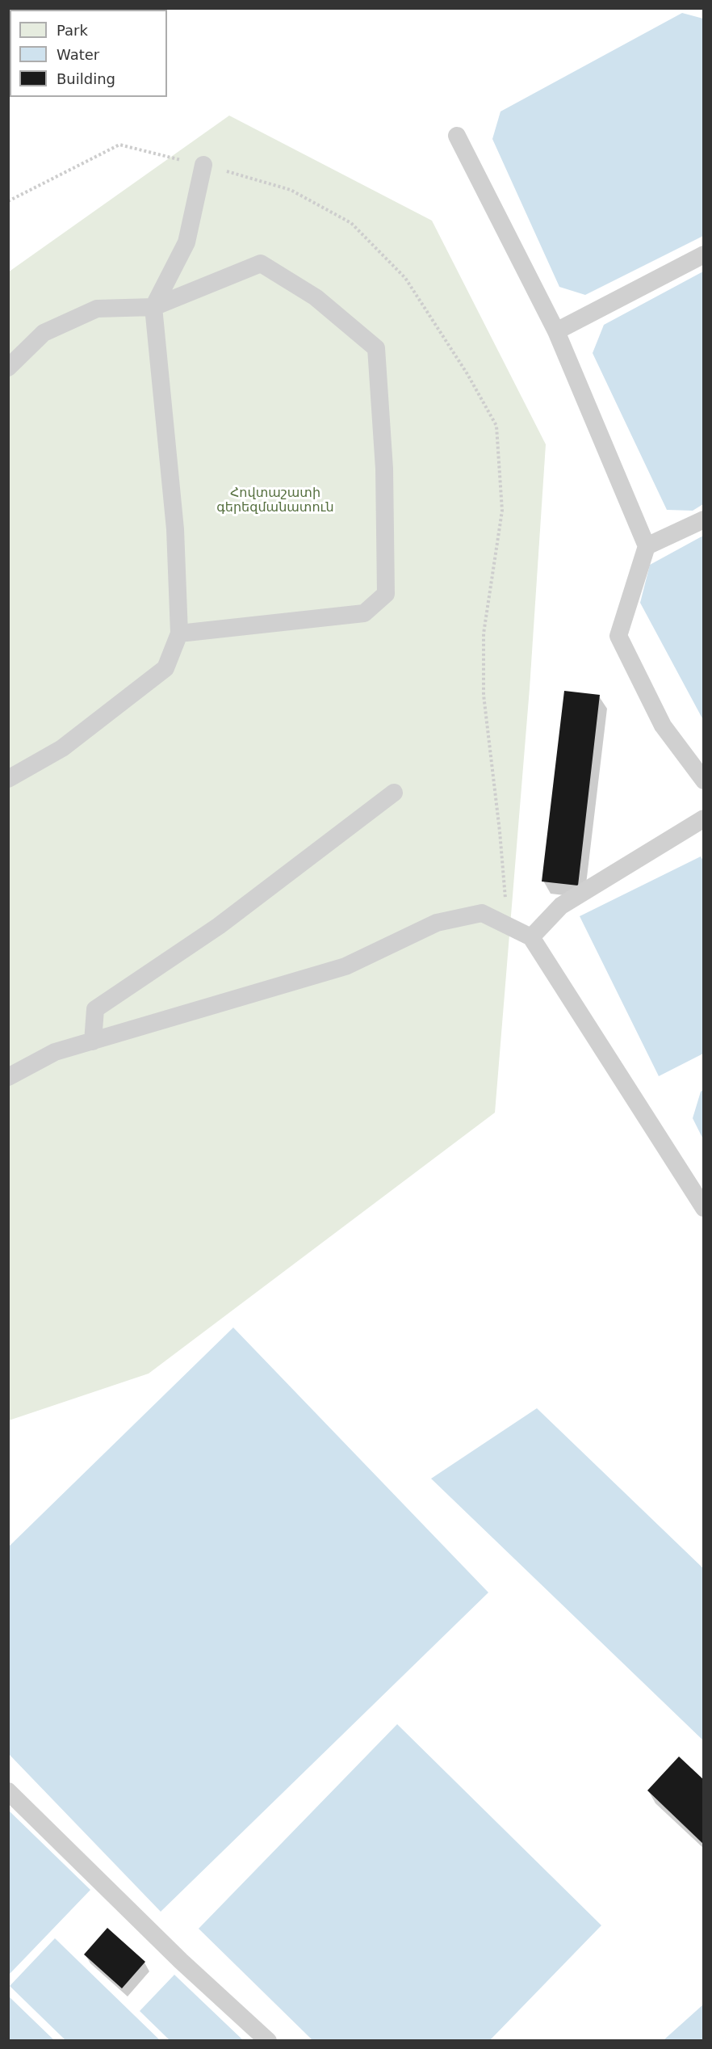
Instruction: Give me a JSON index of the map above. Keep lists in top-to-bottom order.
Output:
{
  "parks": ["Հովտաշատի գերեզմանատուն"],
  "legend": ["Park", "Water", "Building"]
}
